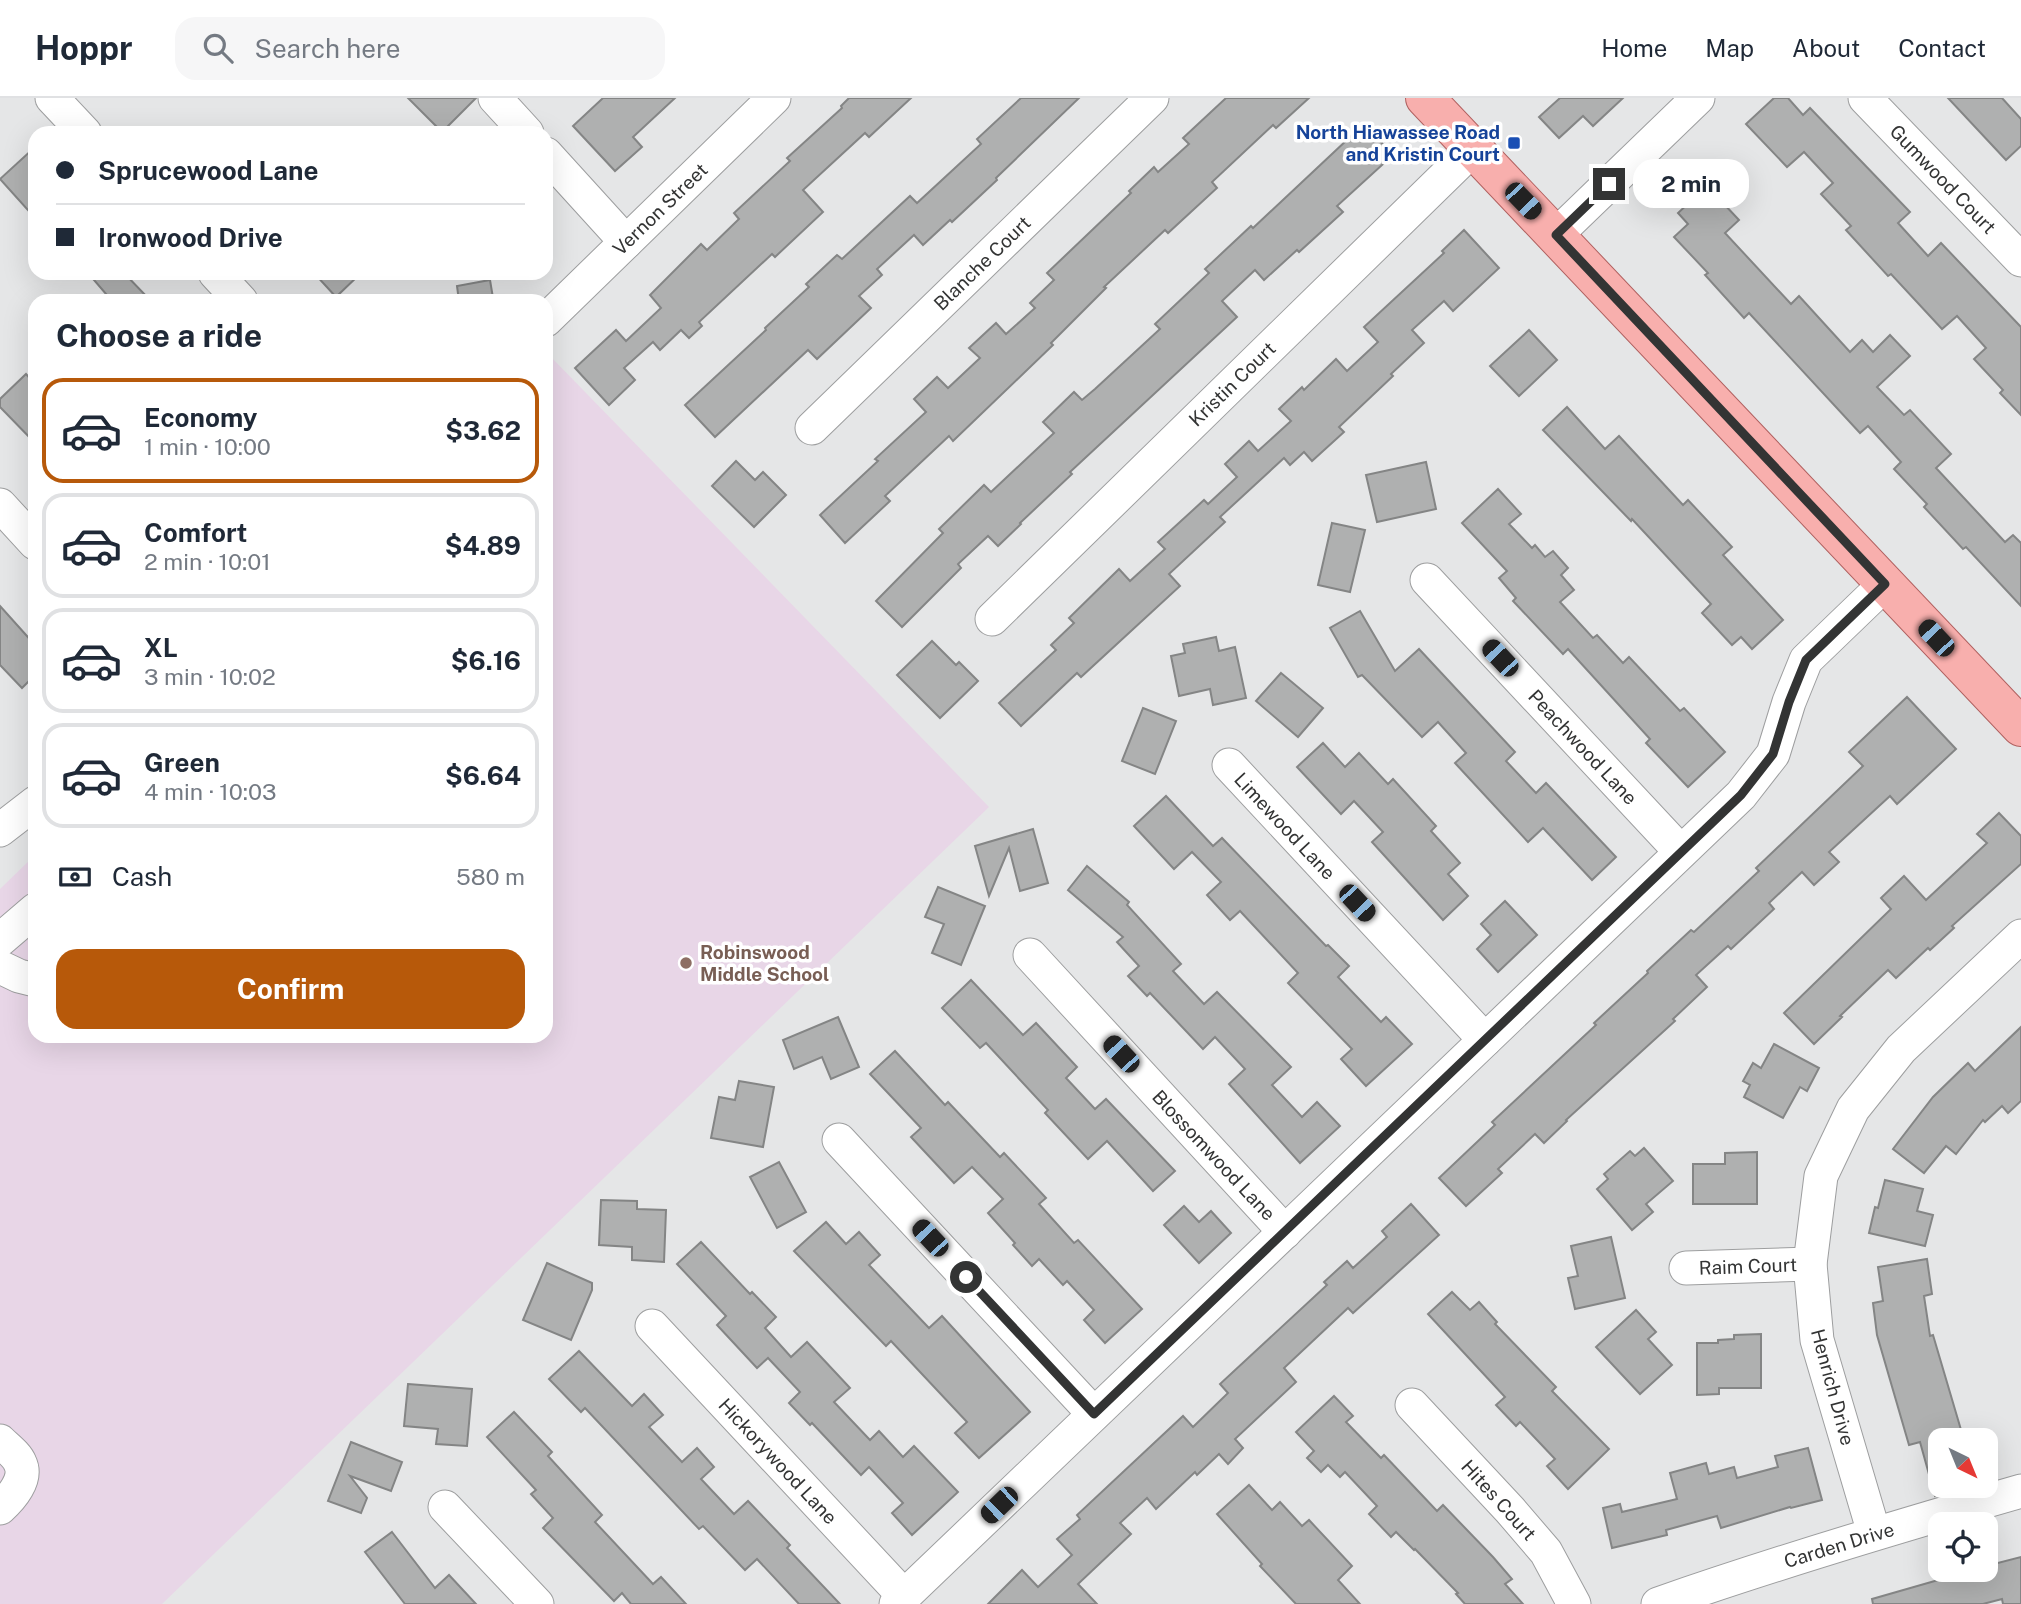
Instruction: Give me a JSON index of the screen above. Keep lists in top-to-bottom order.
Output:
{
  "streets": {
    "street": [
      "Gumwood Court",
      "Vernon Street",
      "Blanche Court",
      "Kristin Court",
      "Peachwood Lane",
      "Limewood Lane",
      "Blossomwood Lane",
      "Raim Court",
      "Henrich Drive",
      "Hickorywood Lane",
      "Hites Court",
      "Carden Drive"
    ]
  },
  "crossings": [
    ["Raim Court", "Henrich Drive"],
    ["Henrich Drive", "Carden Drive"]
  ],
  "places": {
    "transit": ["North Hiawassee Road and Kristin Court"],
    "other": ["Robinswood Middle School"]
  },
  "north": "bottom right",
  "page": {
    "header": "Hoppr",
    "search": "Search here",
    "nav": [
      "Home",
      "Map",
      "About",
      "Contact"
    ],
    "banner": ["Sprucewood Lane", "Ironwood Drive"],
    "bubble": "2 min",
    "heading": "Choose a ride",
    "list": [
      {
        "name": "Economy",
        "note": "1 min · 10:00",
        "value": "$3.62"
      },
      {
        "name": "Comfort",
        "note": "2 min · 10:01",
        "value": "$4.89"
      },
      {
        "name": "XL",
        "note": "3 min · 10:02",
        "value": "$6.16"
      },
      {
        "name": "Green",
        "note": "4 min · 10:03",
        "value": "$6.64"
      }
    ],
    "pay": ["Cash", "580 m"],
    "buttons": "Confirm"
  }
}
